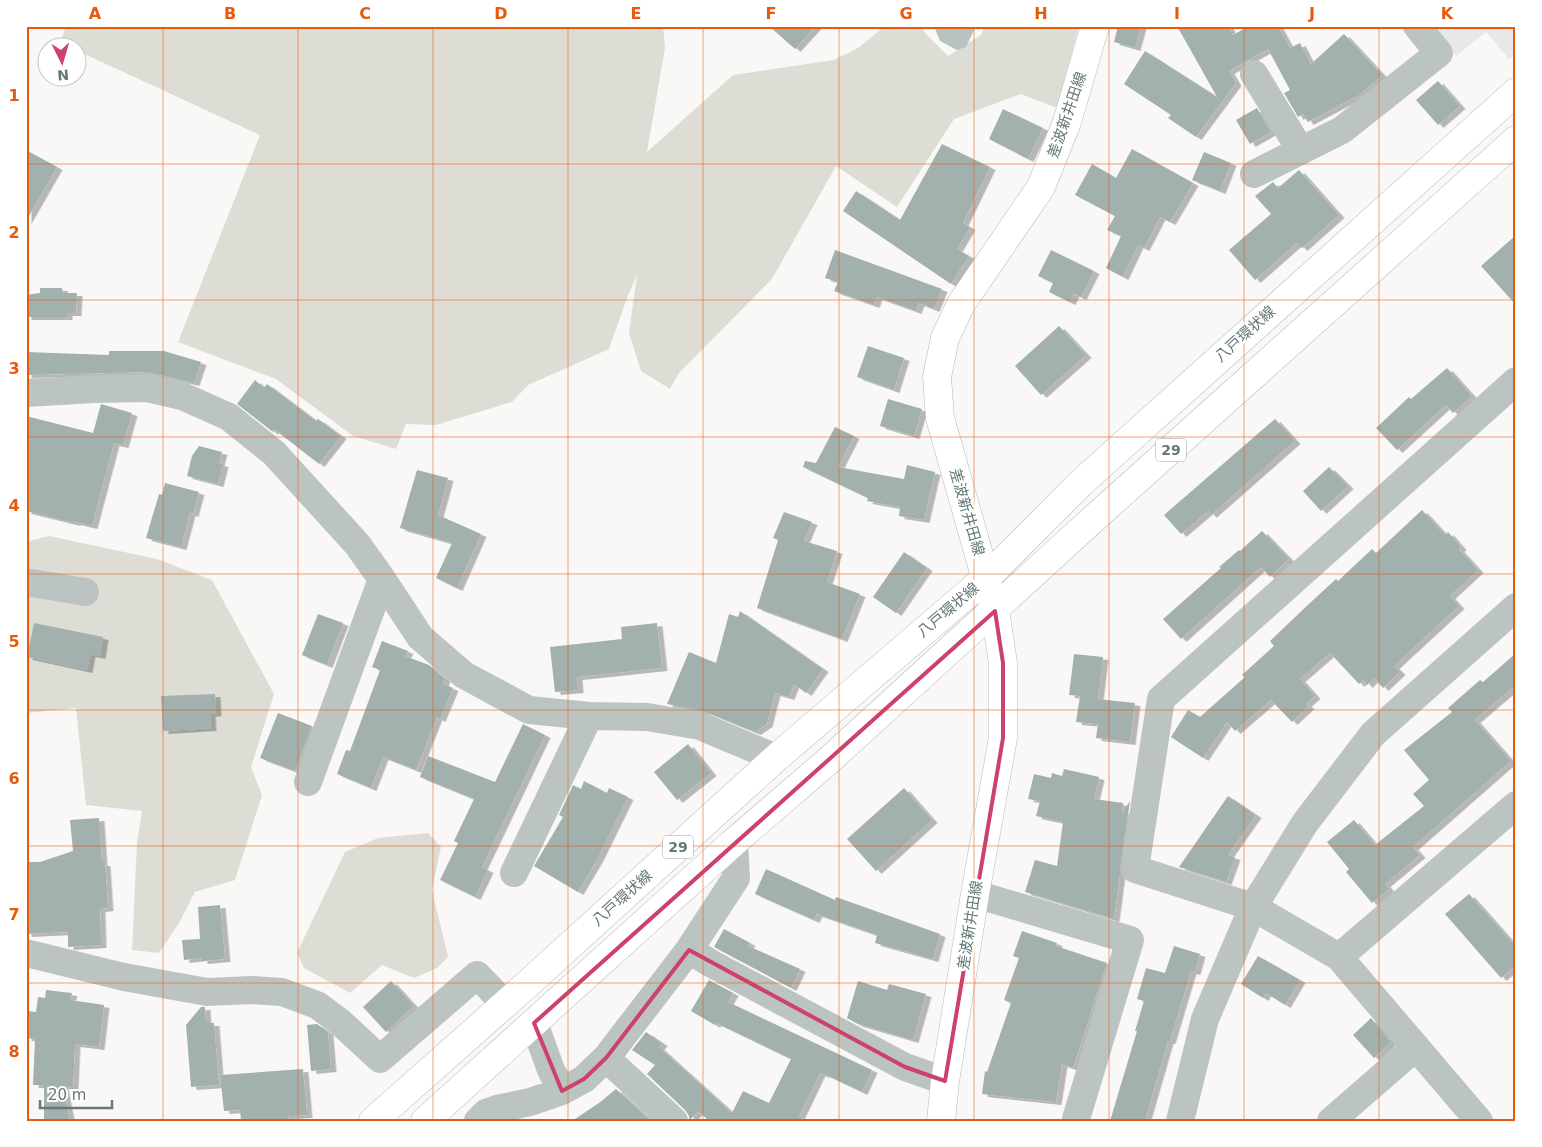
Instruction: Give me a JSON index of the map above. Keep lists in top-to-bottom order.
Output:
{
  "streets": {
    "main road": ["差波新井田線", "八戸環状線", "29"]
  },
  "crossings": [
    ["差波新井田線", "八戸環状線"]
  ],
  "scale_bar": "20 m",
  "north": "bottom",
  "grid": {
    "columns": [
      "A",
      "B",
      "C",
      "D",
      "E",
      "F",
      "G",
      "H",
      "I",
      "J",
      "K"
    ],
    "rows": [
      "1",
      "2",
      "3",
      "4",
      "5",
      "6",
      "7",
      "8"
    ]
  }
}
